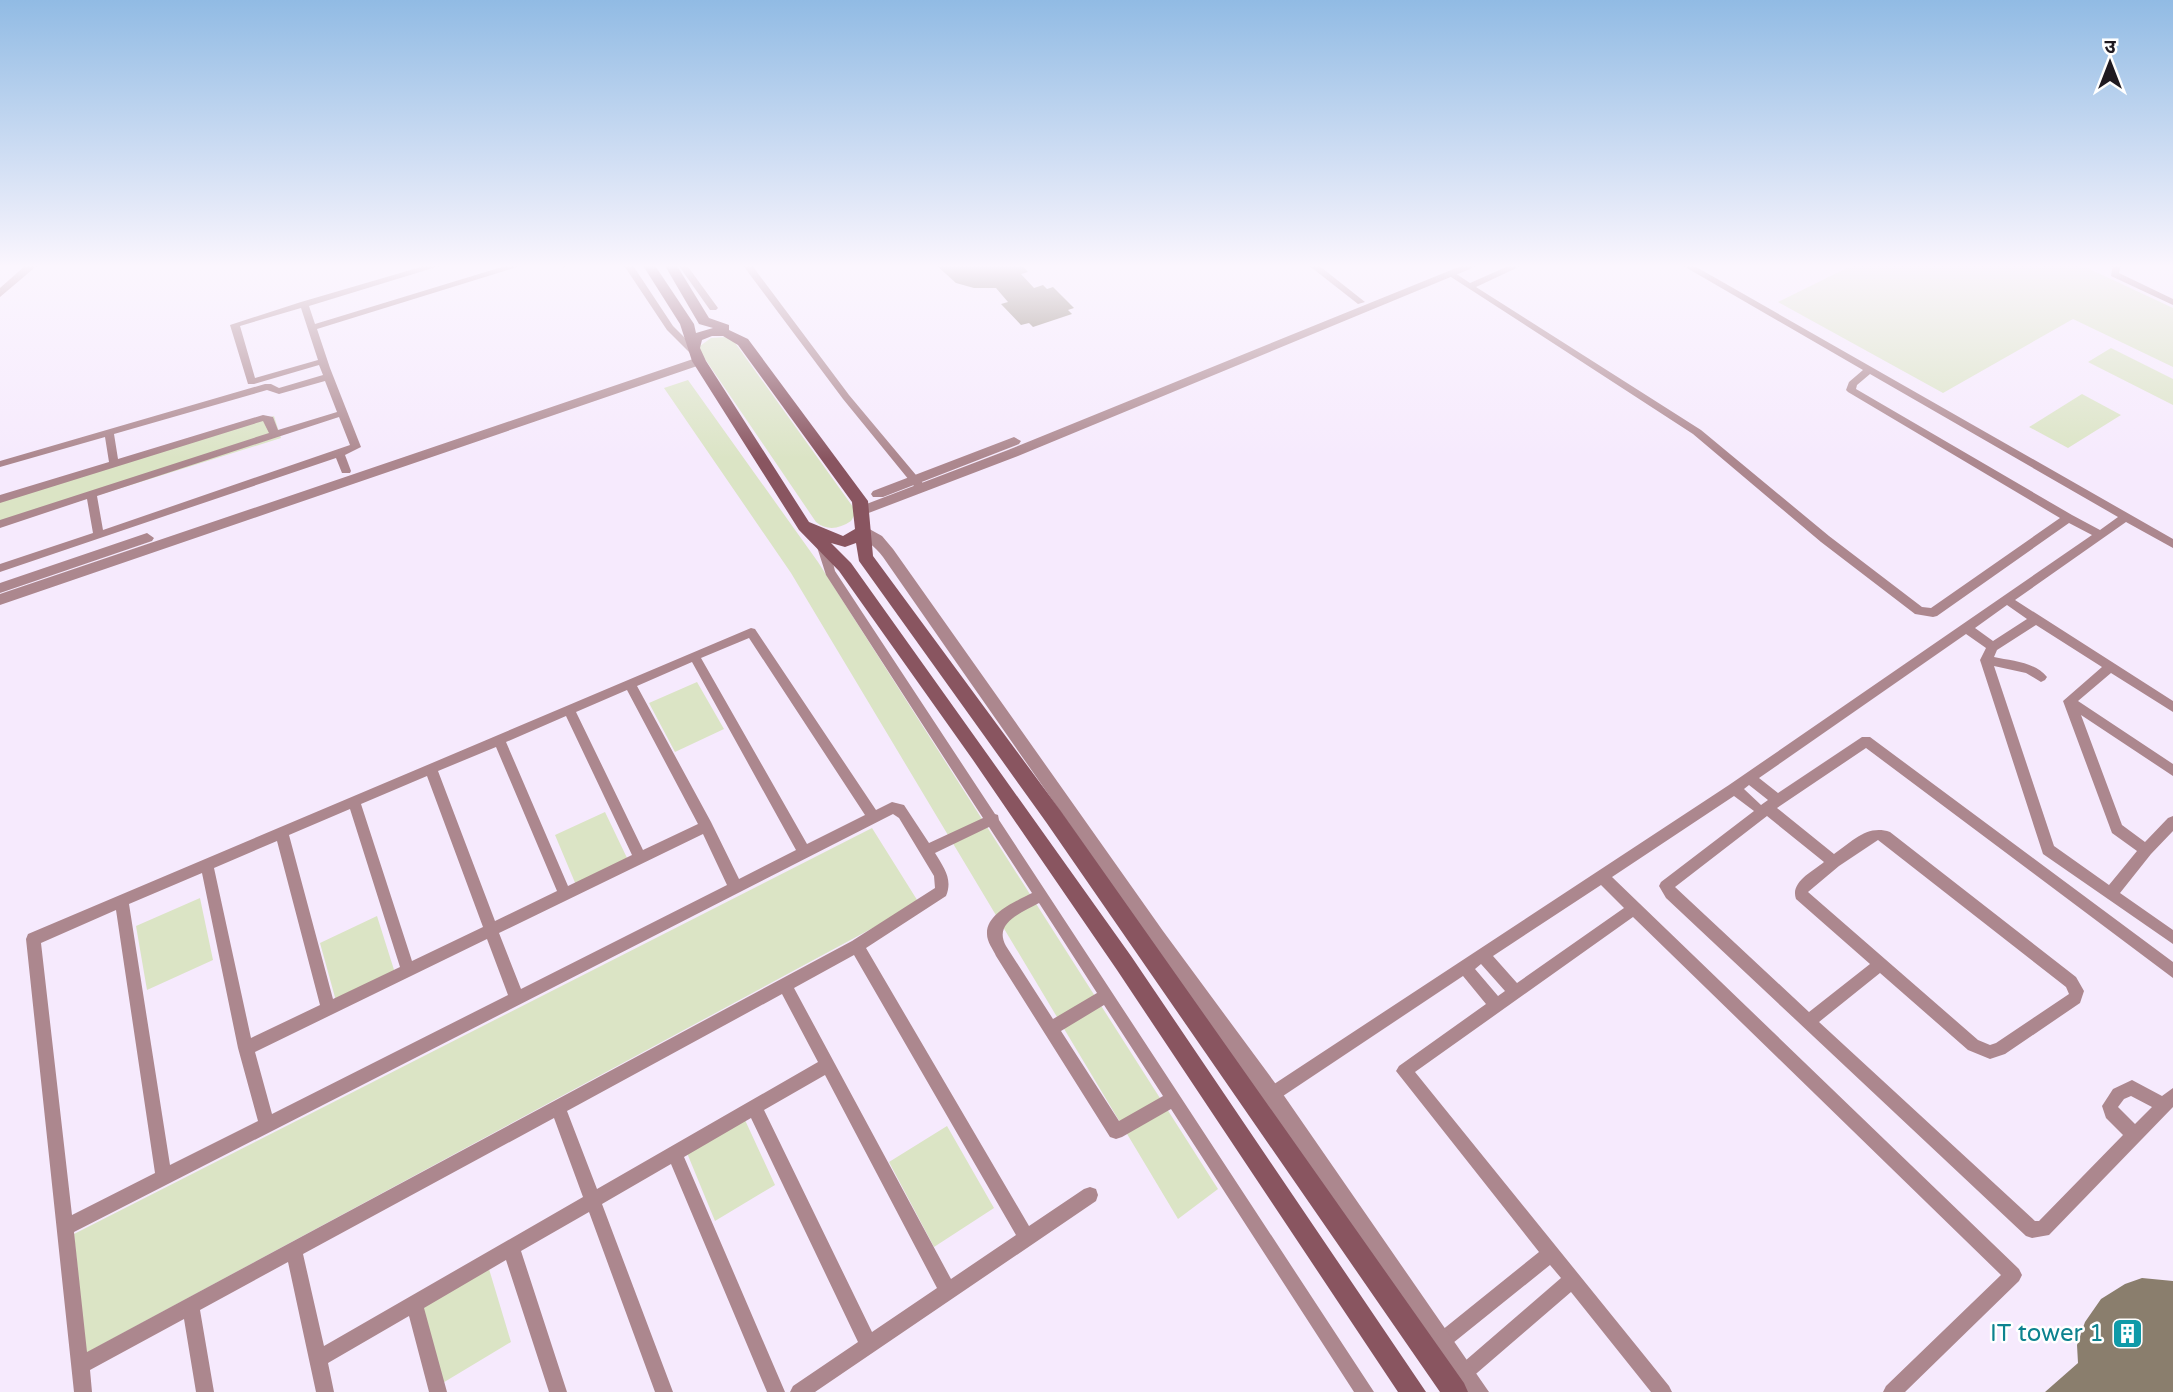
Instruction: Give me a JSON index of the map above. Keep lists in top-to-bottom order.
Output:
{
  "places": {
    "building": ["IT tower 1"]
  },
  "north": "top"
}
